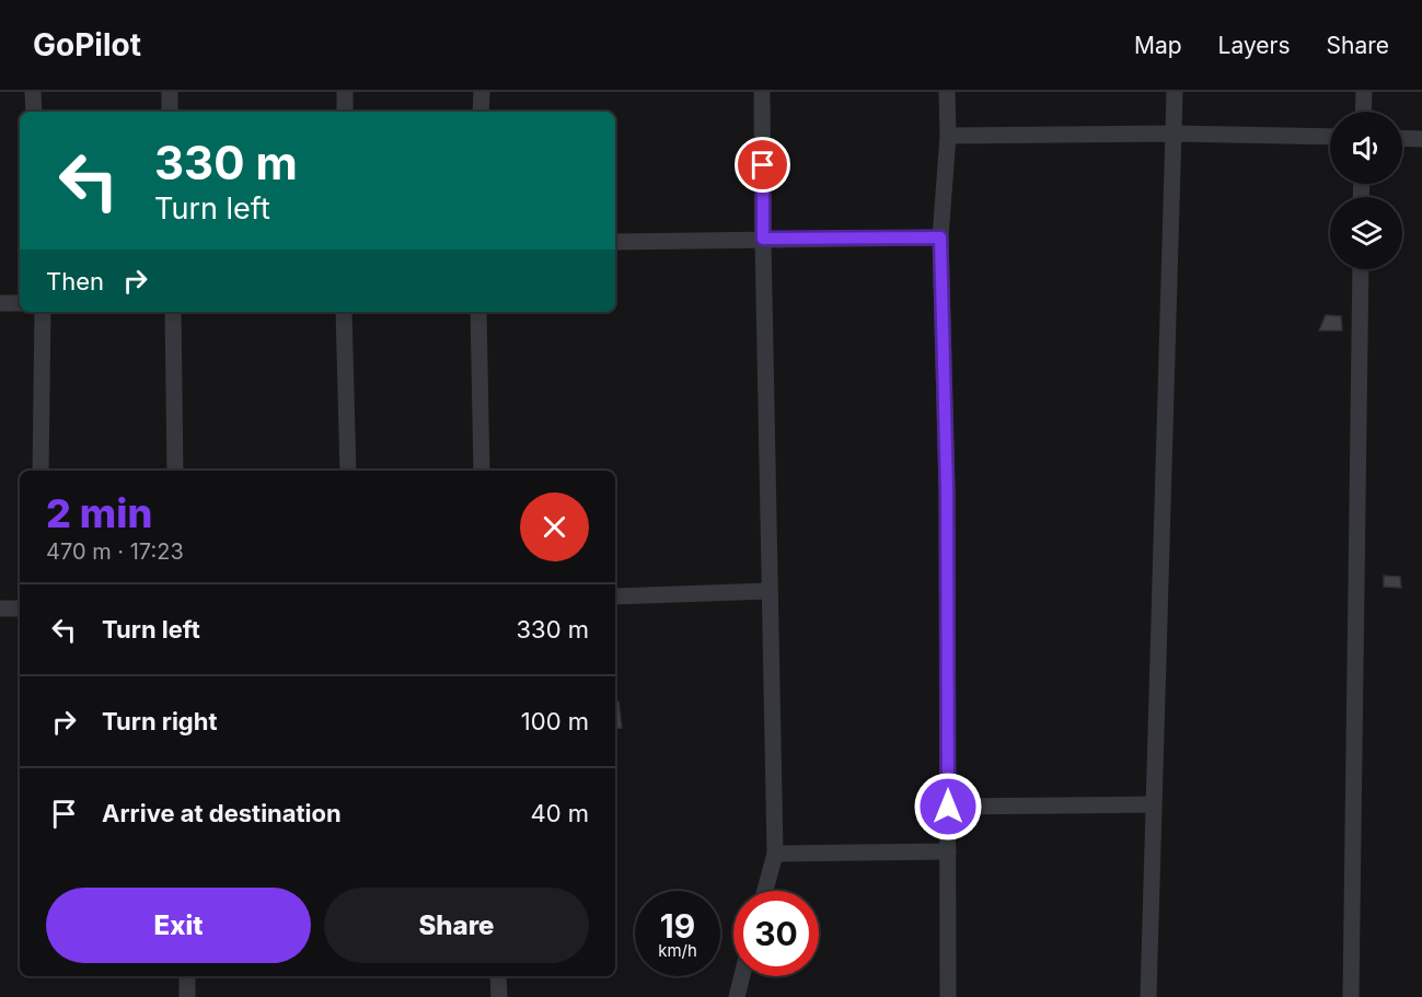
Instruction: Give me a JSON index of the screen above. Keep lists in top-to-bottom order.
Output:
{
  "page": {
    "header": "GoPilot",
    "nav": ["Map", "Layers", "Share"],
    "turn": ["330 m", "Turn left"],
    "then": "Then",
    "heading": ["2 min", "470 m · 17:23"],
    "list": [
      {
        "name": "Turn left",
        "value": "330 m"
      },
      {
        "name": "Turn right",
        "value": "100 m"
      },
      {
        "name": "Arrive at destination",
        "value": "40 m"
      }
    ],
    "buttons": ["Exit", "Share"],
    "speed": "19 km/h",
    "limit": "30"
  }
}
